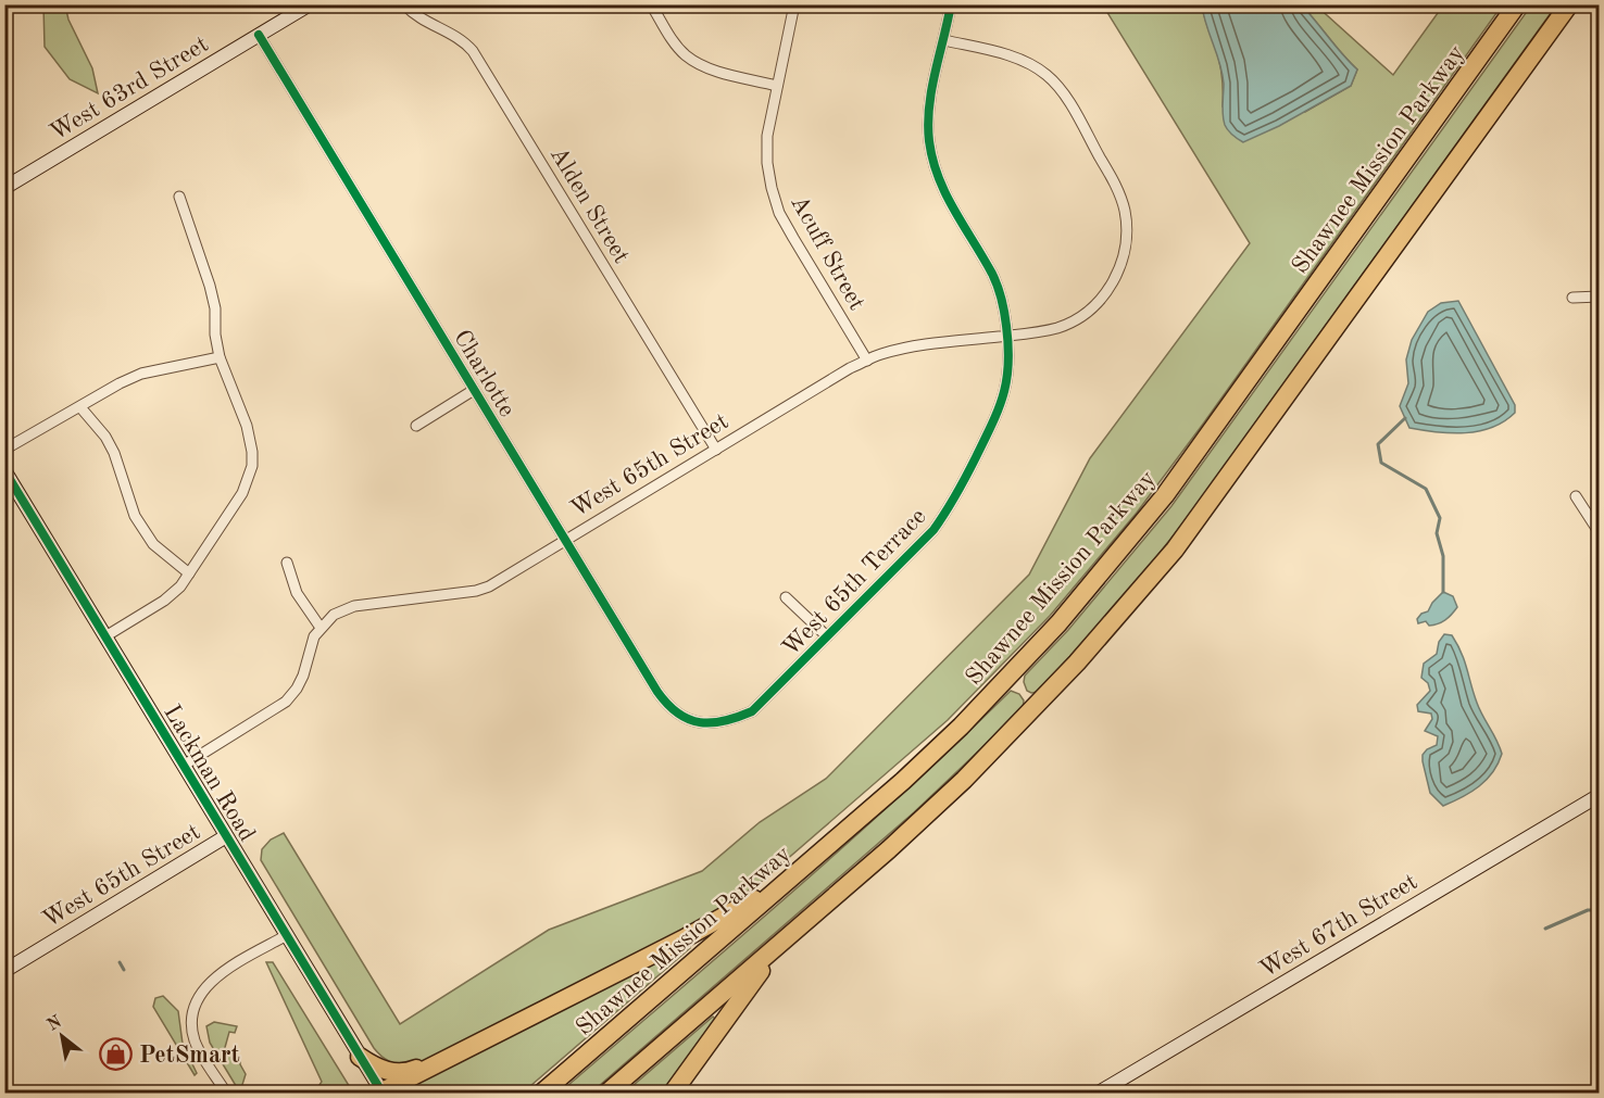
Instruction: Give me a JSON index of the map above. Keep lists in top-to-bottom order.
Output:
{
  "streets": {
    "highway": ["Shawnee Mission Parkway"],
    "street": [
      "West 63rd Street",
      "Alden Street",
      "Acuff Street",
      "Charlotte",
      "West 65th Street",
      "West 65th Terrace",
      "Lackman Road",
      "West 67th Street"
    ]
  },
  "crossings": [
    ["West 63rd Street", "Charlotte"],
    ["Alden Street", "West 65th Street"],
    ["Acuff Street", "West 65th Street"],
    ["Charlotte", "West 65th Street"],
    ["Charlotte", "West 65th Terrace"],
    ["West 65th Street", "West 65th Terrace"],
    ["West 65th Street", "Lackman Road"]
  ],
  "places": {
    "shop": ["PetSmart"]
  },
  "north": "top left"
}
